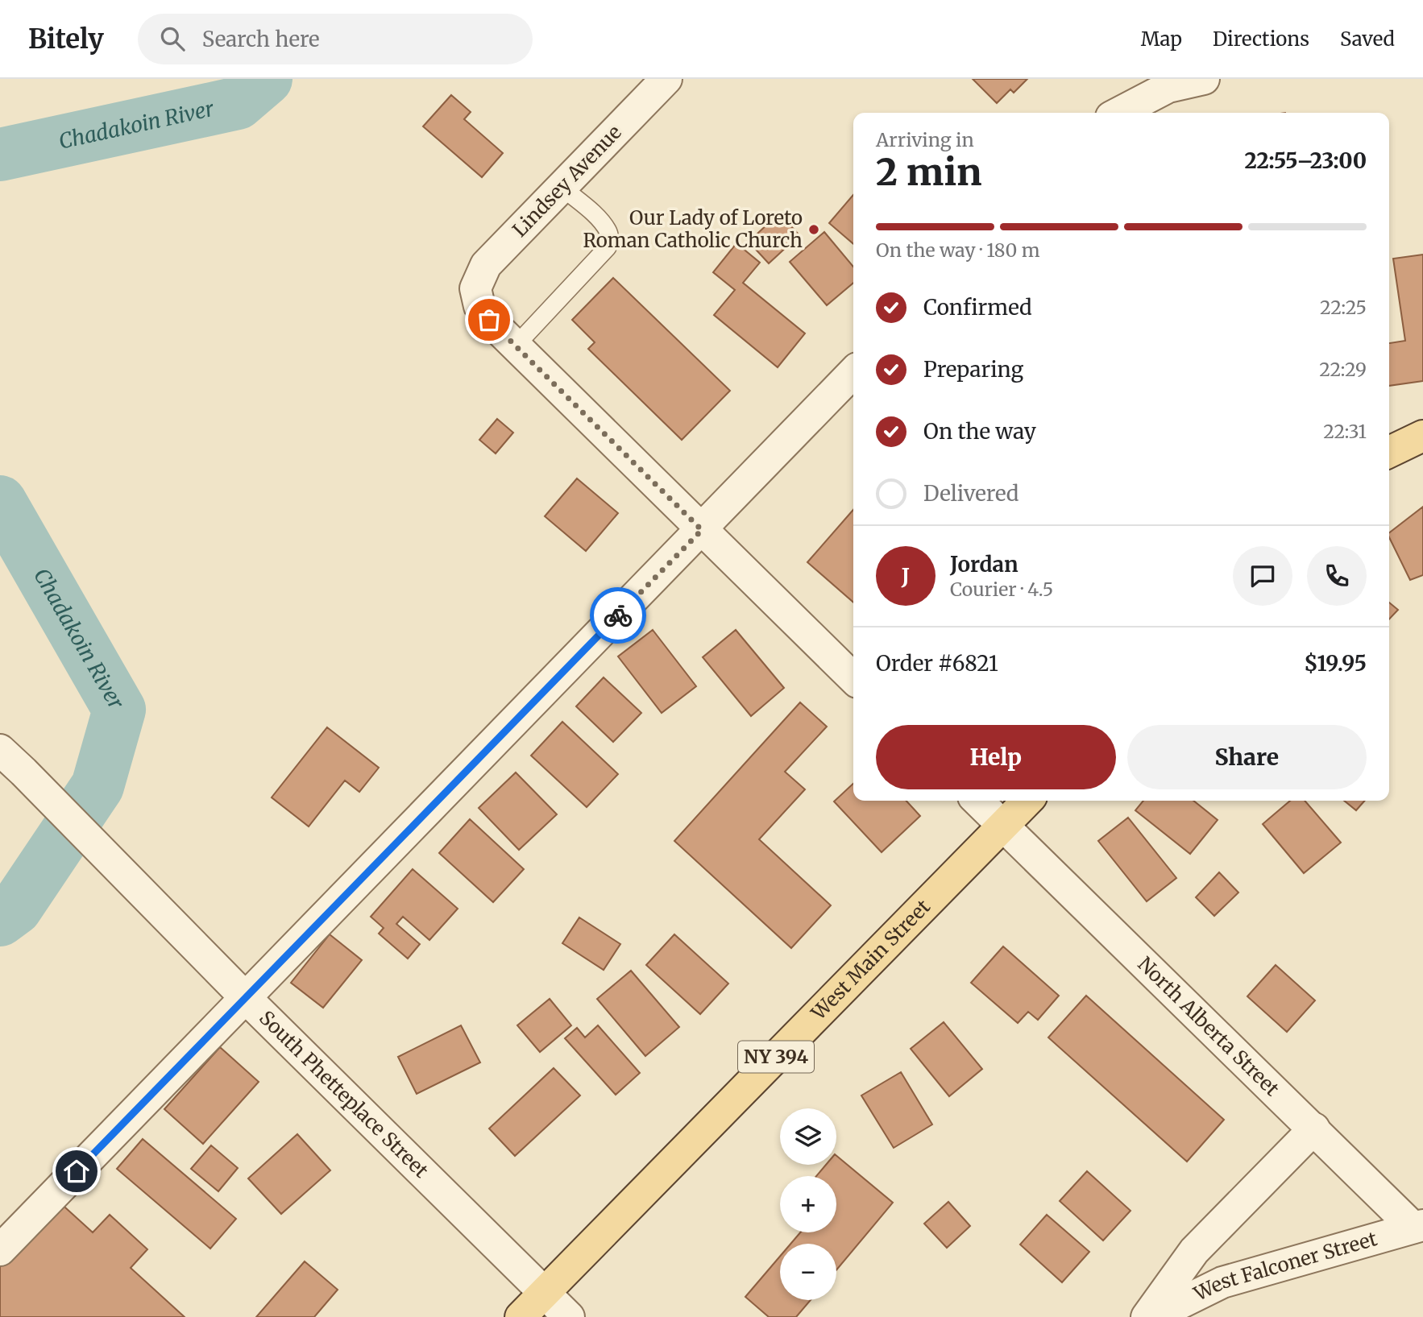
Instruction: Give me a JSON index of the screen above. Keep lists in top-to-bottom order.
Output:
{
  "streets": {
    "main road": ["West Main Street", "NY 394"],
    "street": [
      "Lindsey Avenue",
      "North Alberta Street",
      "South Phetteplace Street",
      "West Falconer Street"
    ]
  },
  "crossings": [
    ["West Main Street", "North Alberta Street"],
    ["West Main Street", "South Phetteplace Street"],
    ["North Alberta Street", "West Falconer Street"]
  ],
  "water": ["Chadakoin River"],
  "places": ["Our Lady of Loreto Roman Catholic Church"],
  "page": {
    "header": "Bitely",
    "search": "Search here",
    "nav": ["Map", "Directions", "Saved"],
    "heading": ["2 min", "Arriving in", "22:55–23:00"],
    "panel": [
      "Jordan",
      "Courier · 4.5",
      "Order #6821",
      "$19.95"
    ],
    "bar": "On the way · 180 m",
    "list": [
      ["Confirmed", "22:25"],
      ["Preparing", "22:29"],
      ["On the way", "22:31"],
      "Delivered"
    ],
    "round": "J",
    "buttons": ["Help", "Share"],
    "map_buttons": ["+", "−"]
  }
}
